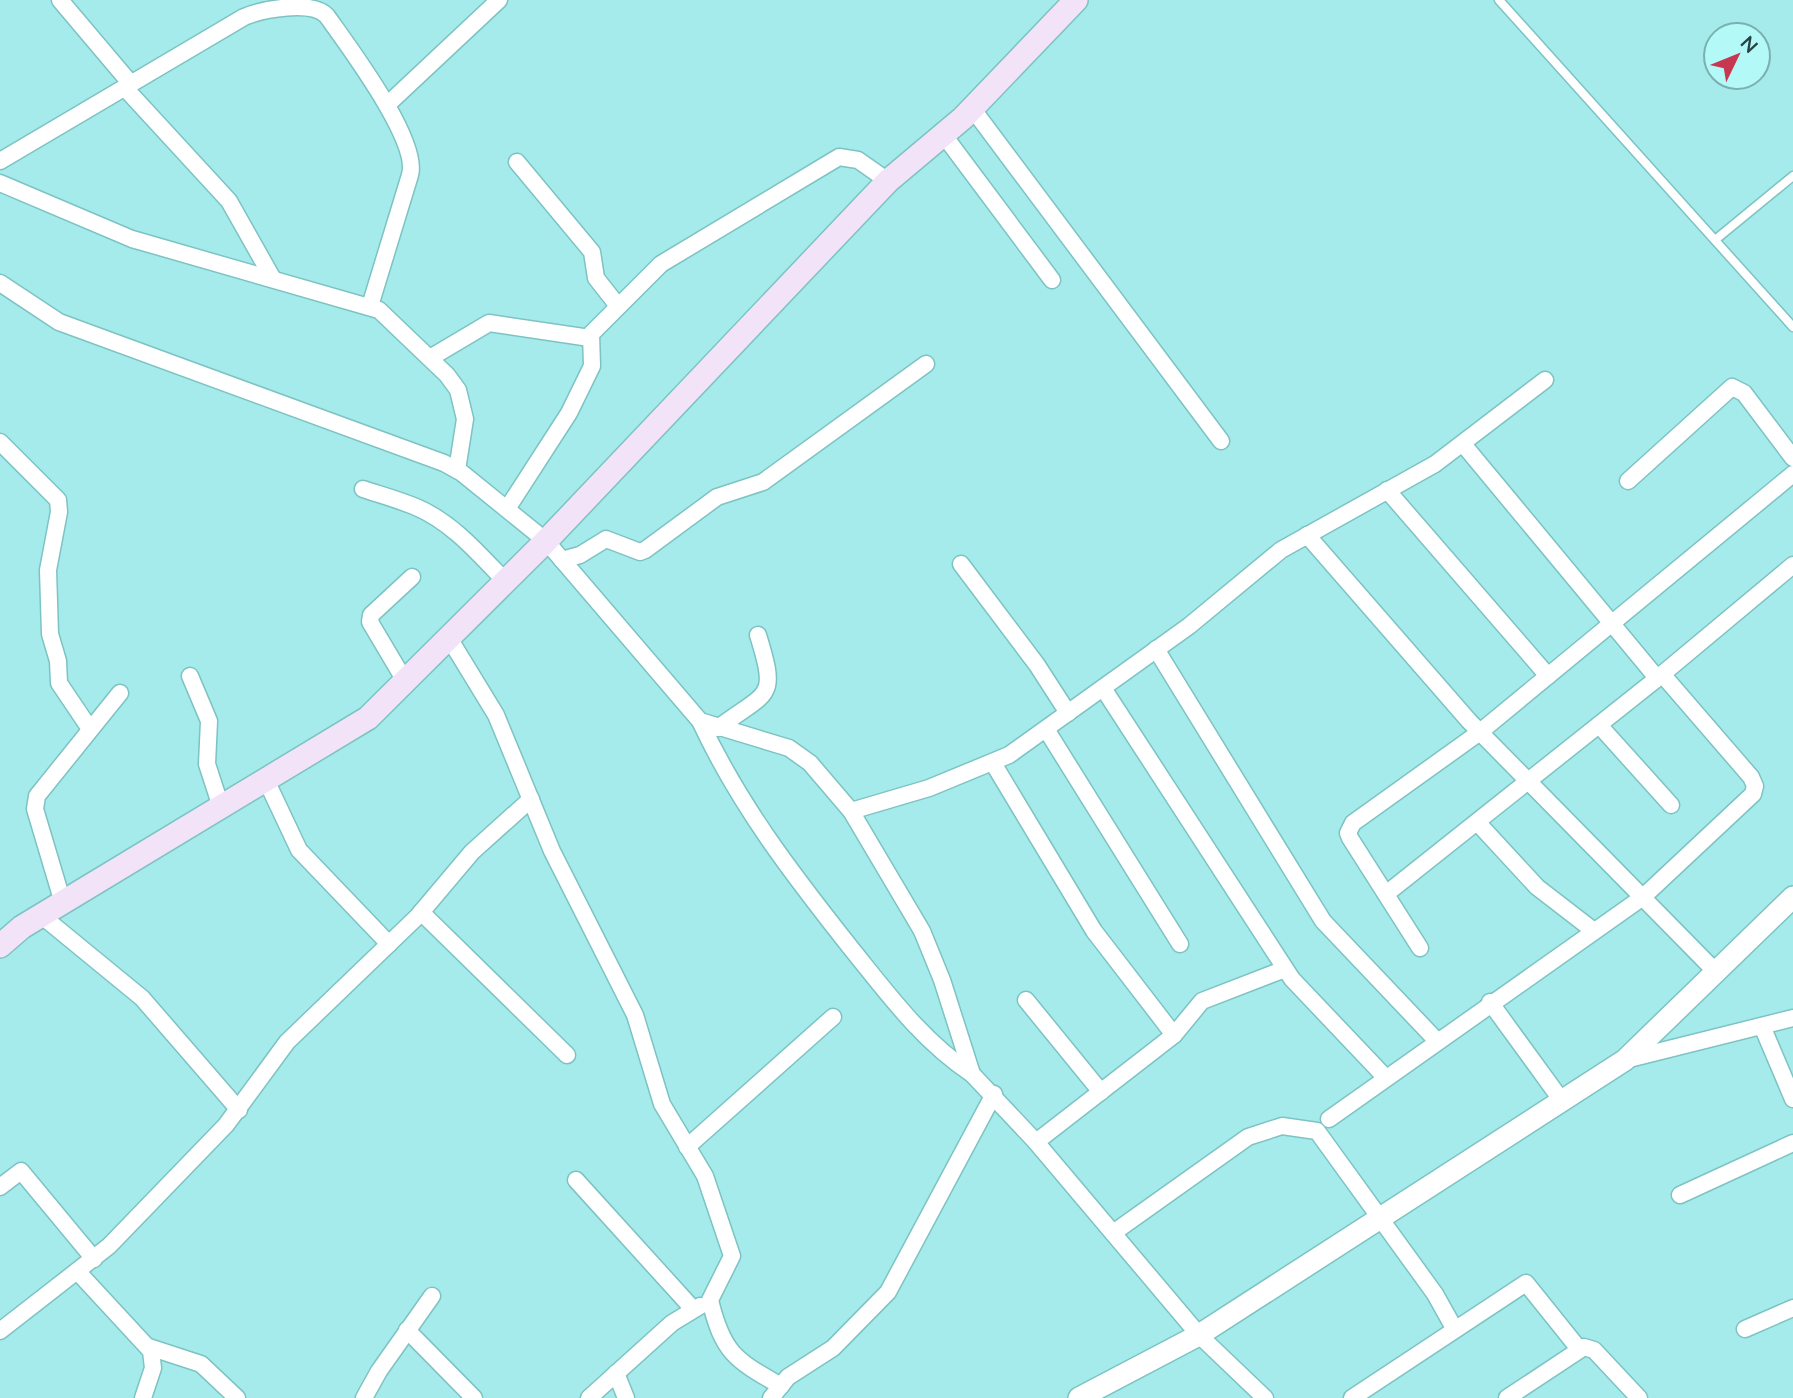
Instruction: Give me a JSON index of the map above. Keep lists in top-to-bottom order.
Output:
{
  "north": "top right"
}
